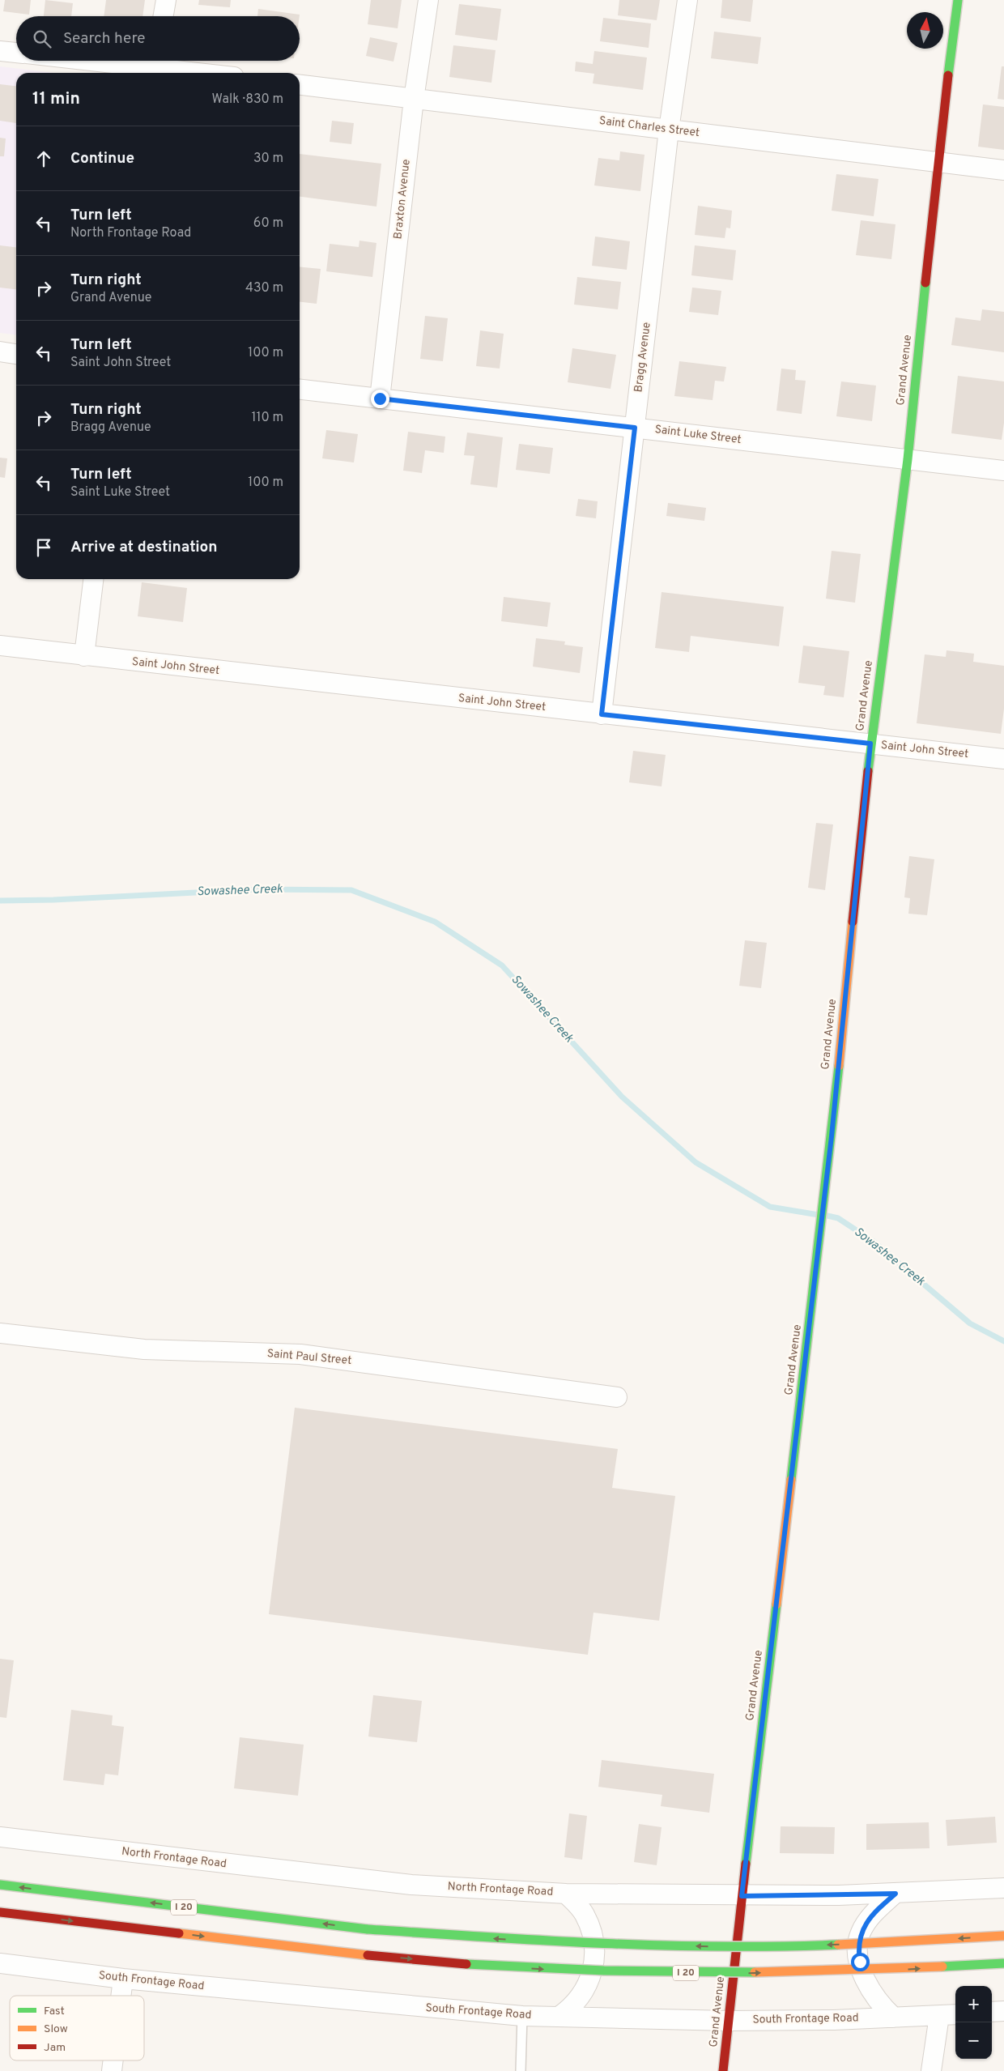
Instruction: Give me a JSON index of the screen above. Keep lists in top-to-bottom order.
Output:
{
  "streets": {
    "main road": ["Grand Avenue", "I 20"],
    "street": [
      "Saint Charles Street",
      "Braxton Avenue",
      "Bragg Avenue",
      "Saint Luke Street",
      "Saint John Street",
      "Saint Paul Street",
      "North Frontage Road",
      "South Frontage Road"
    ]
  },
  "crossings": [
    ["Saint Charles Street", "Braxton Avenue"],
    ["Saint Charles Street", "Bragg Avenue"],
    ["Saint Charles Street", "Grand Avenue"],
    ["Braxton Avenue", "Saint Luke Street"],
    ["Bragg Avenue", "Saint Luke Street"],
    ["Bragg Avenue", "Saint John Street"],
    ["Grand Avenue", "Saint Luke Street"],
    ["Grand Avenue", "Saint John Street"],
    ["Grand Avenue", "North Frontage Road"],
    ["Grand Avenue", "South Frontage Road"]
  ],
  "water": ["Sowashee Creek"],
  "legend": ["Fast", "Slow", "Jam"],
  "north": "top",
  "page": {
    "search": "Search here",
    "heading": ["11 min", "Walk · 830 m"],
    "list": [
      ["Continue", "30 m"],
      ["Turn left", "North Frontage Road", "60 m"],
      ["Turn right", "Grand Avenue", "430 m"],
      ["Turn left", "Saint John Street", "100 m"],
      ["Turn right", "Bragg Avenue", "110 m"],
      ["Turn left", "Saint Luke Street", "100 m"],
      "Arrive at destination"
    ],
    "map_buttons": ["+", "−"]
  }
}
